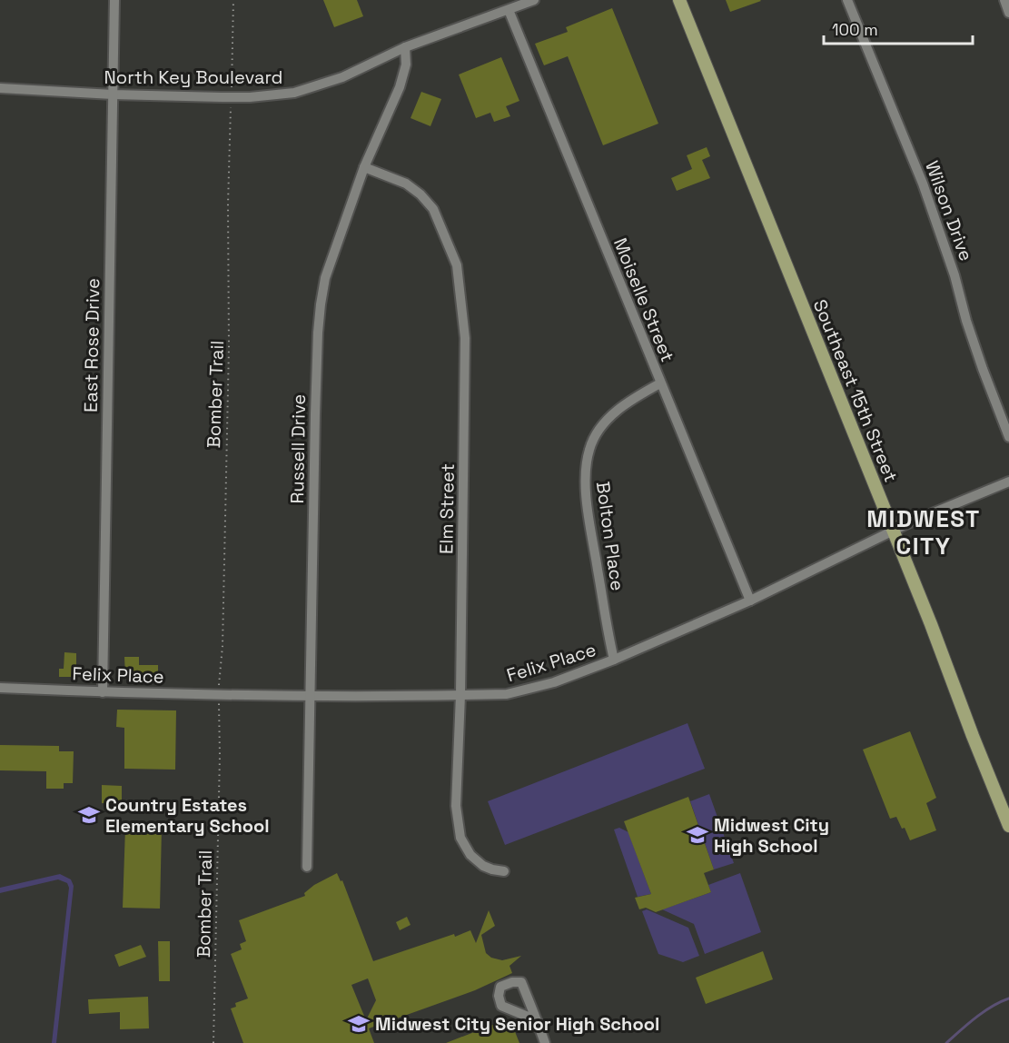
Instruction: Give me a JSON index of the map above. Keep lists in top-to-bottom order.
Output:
{
  "streets": {
    "main road": ["Southeast 15th Street"],
    "street": [
      "North Key Boulevard",
      "Wilson Drive",
      "Moiselle Street",
      "East Rose Drive",
      "Russell Drive",
      "Elm Street",
      "Bolton Place",
      "Felix Place"
    ],
    "path": ["Bomber Trail"]
  },
  "crossings": [
    ["North Key Boulevard", "Moiselle Street"],
    ["North Key Boulevard", "East Rose Drive"],
    ["North Key Boulevard", "Russell Drive"],
    ["Moiselle Street", "Bolton Place"],
    ["Moiselle Street", "Felix Place"],
    ["East Rose Drive", "Felix Place"],
    ["Southeast 15th Street", "Felix Place"],
    ["Russell Drive", "Elm Street"],
    ["Russell Drive", "Felix Place"],
    ["Elm Street", "Felix Place"],
    ["Bolton Place", "Felix Place"]
  ],
  "districts": ["MIDWEST CITY"],
  "places": {
    "school or university": ["Country Estates Elementary School", "Midwest City High School", "Midwest City Senior High School"]
  },
  "scale_bar": "100 m"
}
